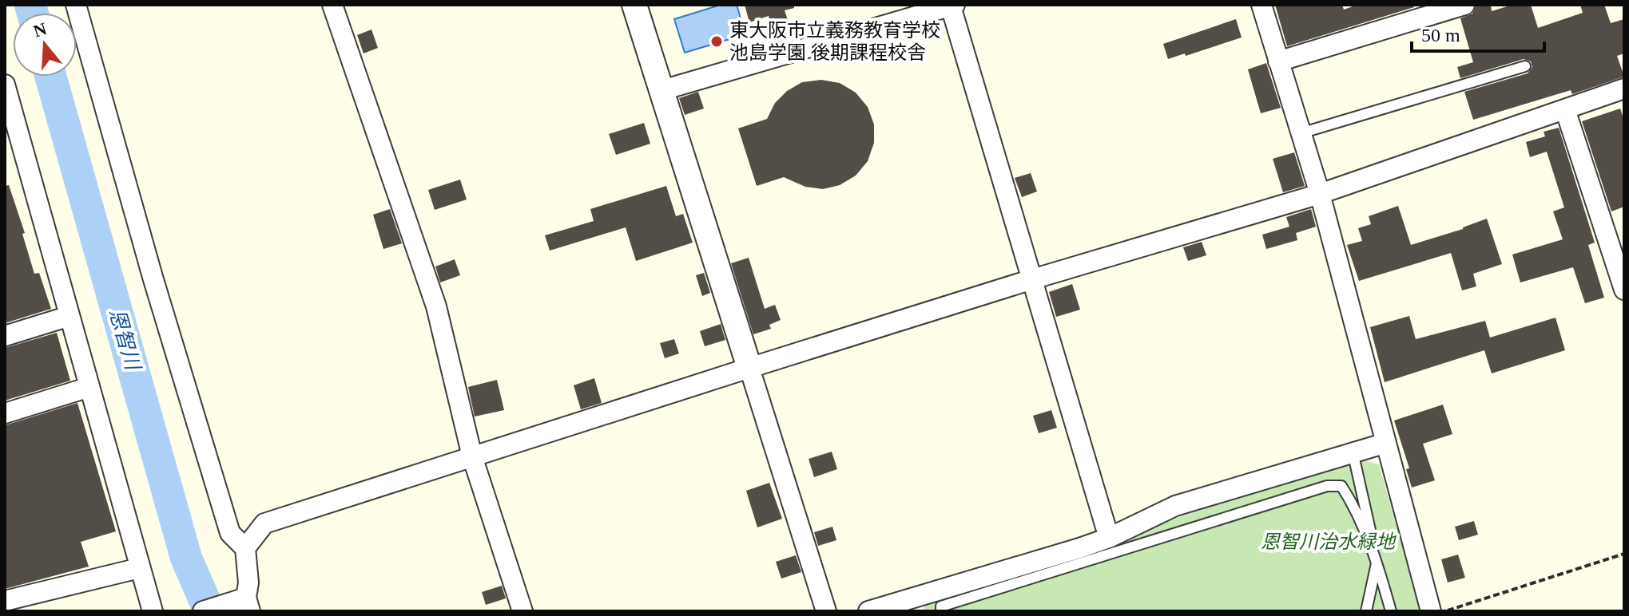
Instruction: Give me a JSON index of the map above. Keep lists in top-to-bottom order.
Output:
{
  "water": ["恩智川"],
  "parks": ["恩智川治水緑地"],
  "places": ["東大阪市立義務教育学校 池島学園 後期課程校舎"],
  "scale_bar": "50 m",
  "north": "top"
}
